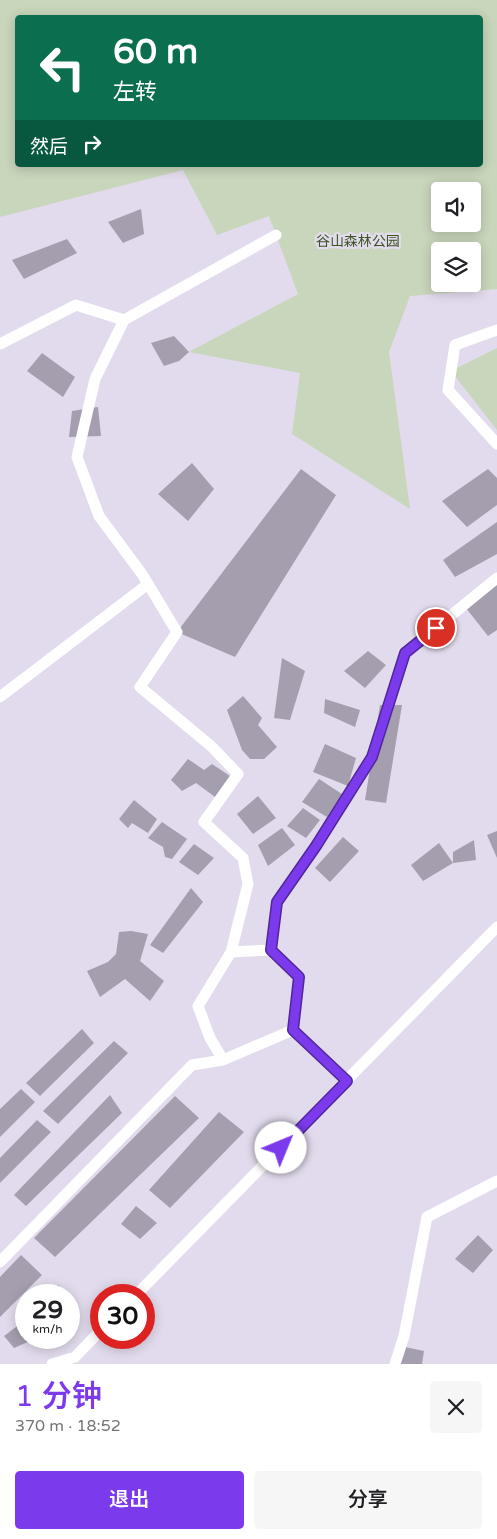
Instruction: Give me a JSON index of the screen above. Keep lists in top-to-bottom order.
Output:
{
  "parks": ["谷山森林公园"],
  "page": {
    "turn": ["60 m", "左转"],
    "then": "然后",
    "speed": "29 km/h",
    "limit": "30",
    "heading": ["1 分钟", "370 m · 18:52"],
    "buttons": ["退出", "分享"]
  }
}
